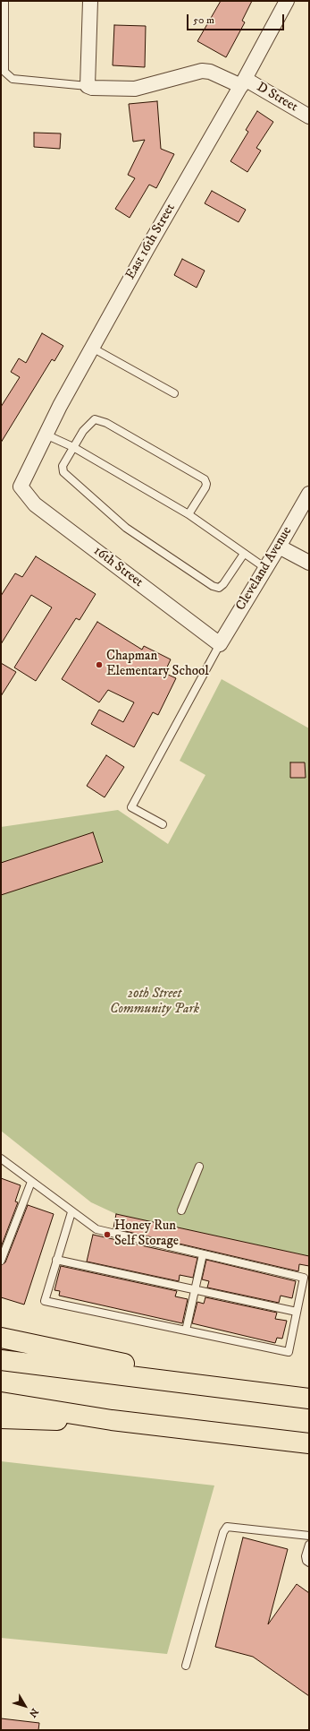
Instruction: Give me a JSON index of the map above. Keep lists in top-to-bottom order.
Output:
{
  "streets": {
    "street": [
      "D Street",
      "East 16th Street",
      "16th Street",
      "Cleveland Avenue"
    ]
  },
  "crossings": [
    ["D Street", "East 16th Street"],
    ["East 16th Street", "16th Street"],
    ["16th Street", "Cleveland Avenue"]
  ],
  "parks": ["20th Street Community Park"],
  "places": ["Chapman Elementary School", "Honey Run Self Storage"],
  "scale_bar": "50 m",
  "north": "bottom right"
}
